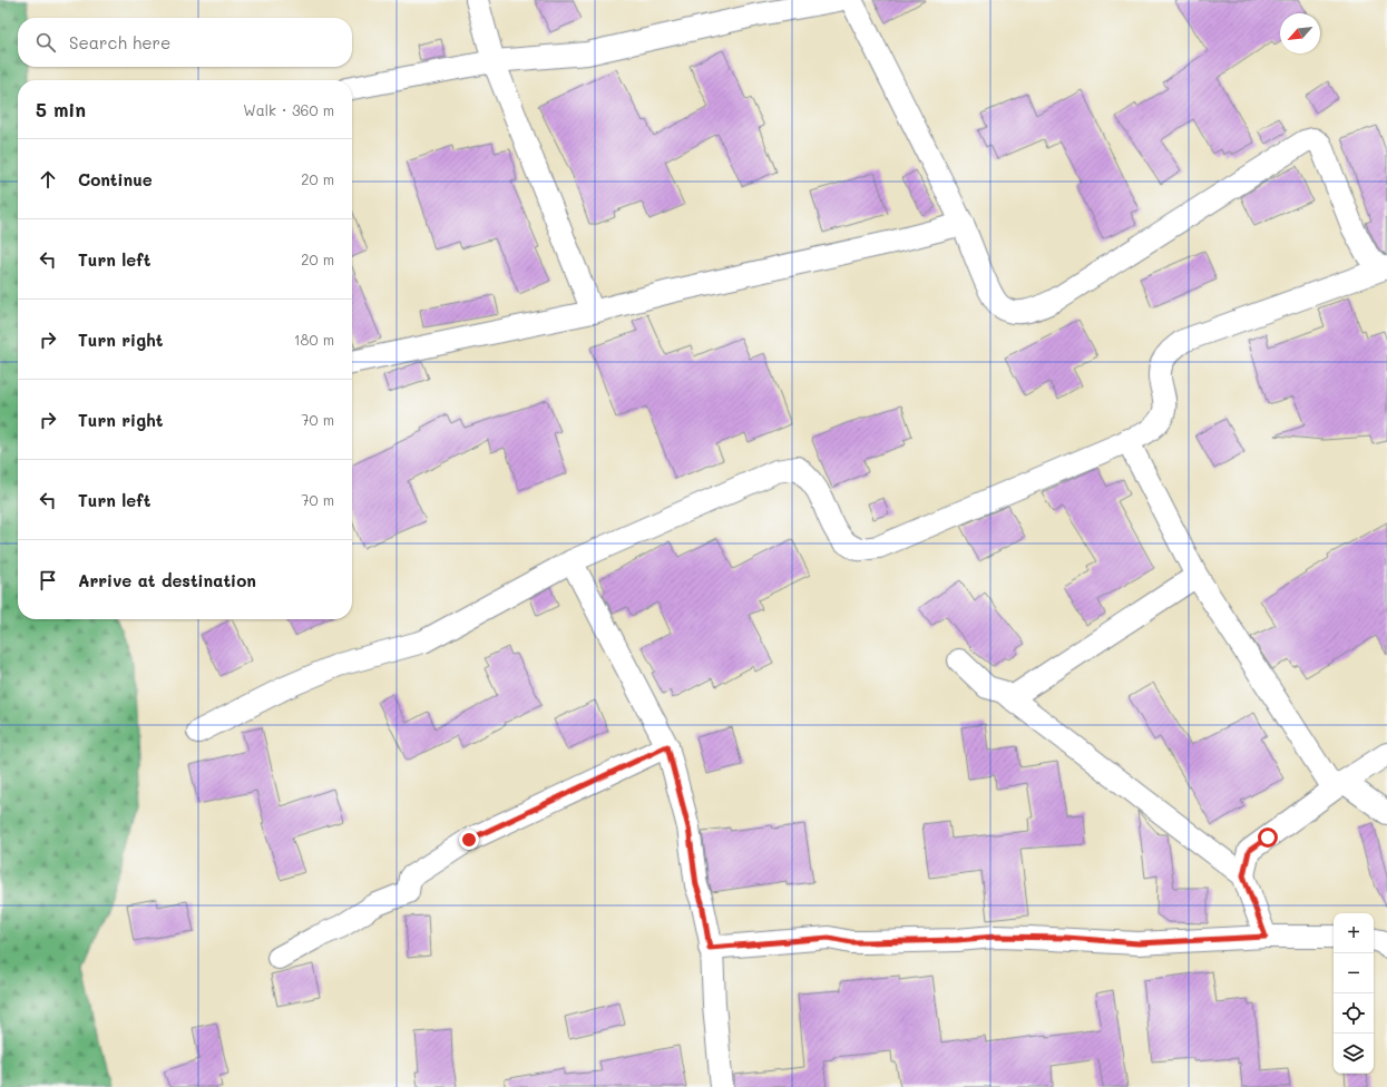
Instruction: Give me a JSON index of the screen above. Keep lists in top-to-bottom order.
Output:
{
  "north": "bottom left",
  "page": {
    "search": "Search here",
    "heading": ["5 min", "Walk · 360 m"],
    "list": [
      ["Continue", "20 m"],
      ["Turn left", "20 m"],
      ["Turn right", "180 m"],
      ["Turn right", "70 m"],
      ["Turn left", "70 m"],
      "Arrive at destination"
    ],
    "map_buttons": ["+", "−"]
  }
}
